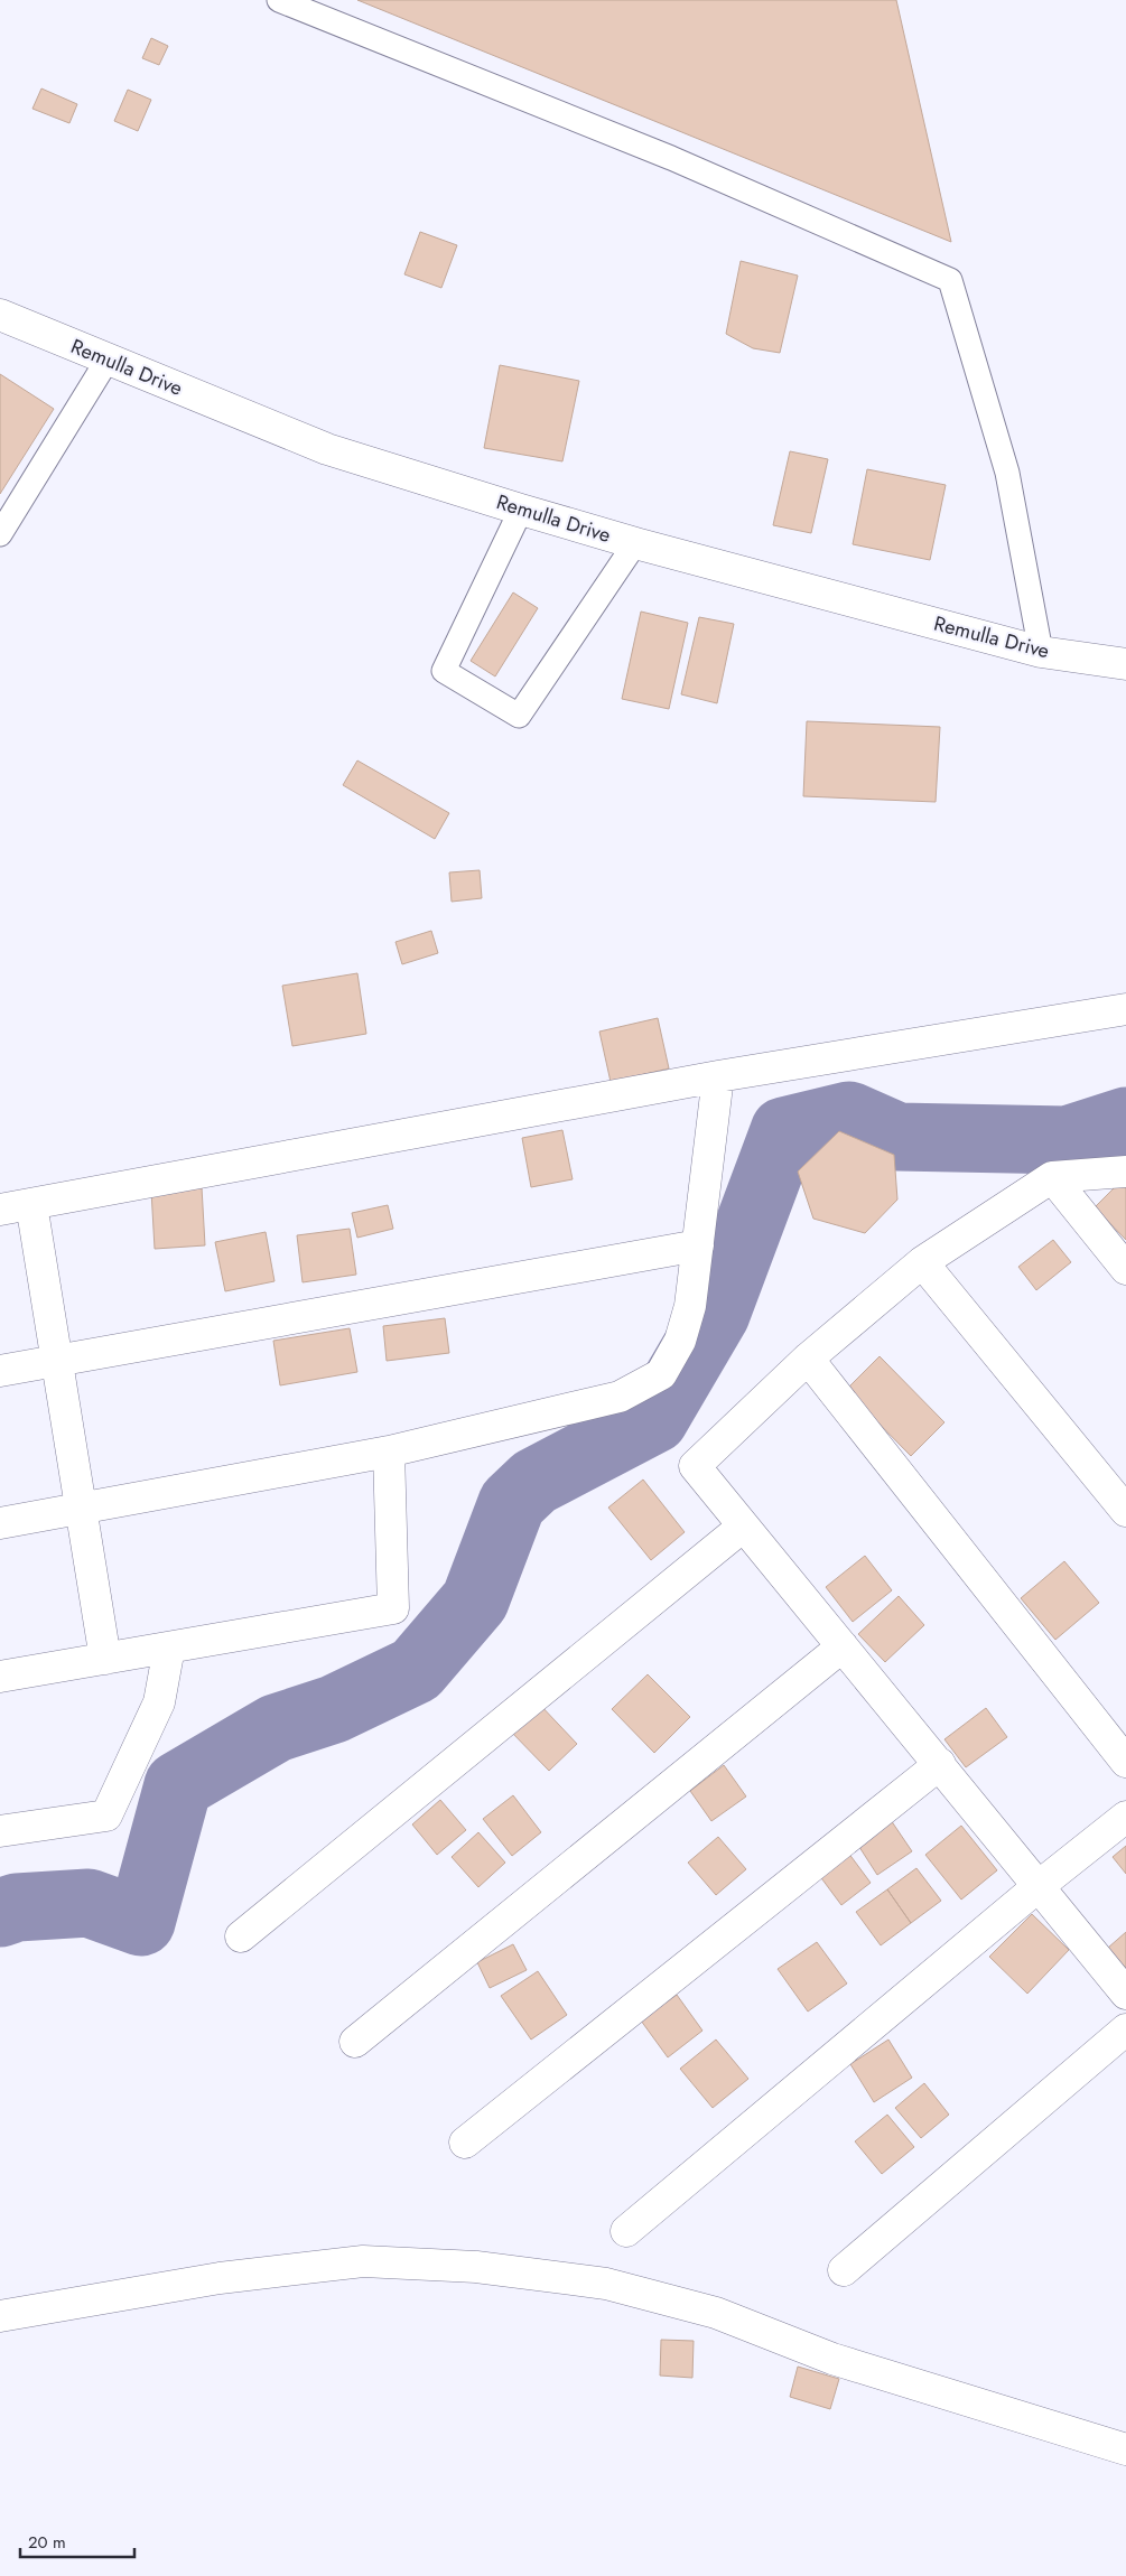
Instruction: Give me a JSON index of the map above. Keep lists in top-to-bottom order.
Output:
{
  "streets": {
    "street": ["Remulla Drive"]
  },
  "scale_bar": "20 m"
}
